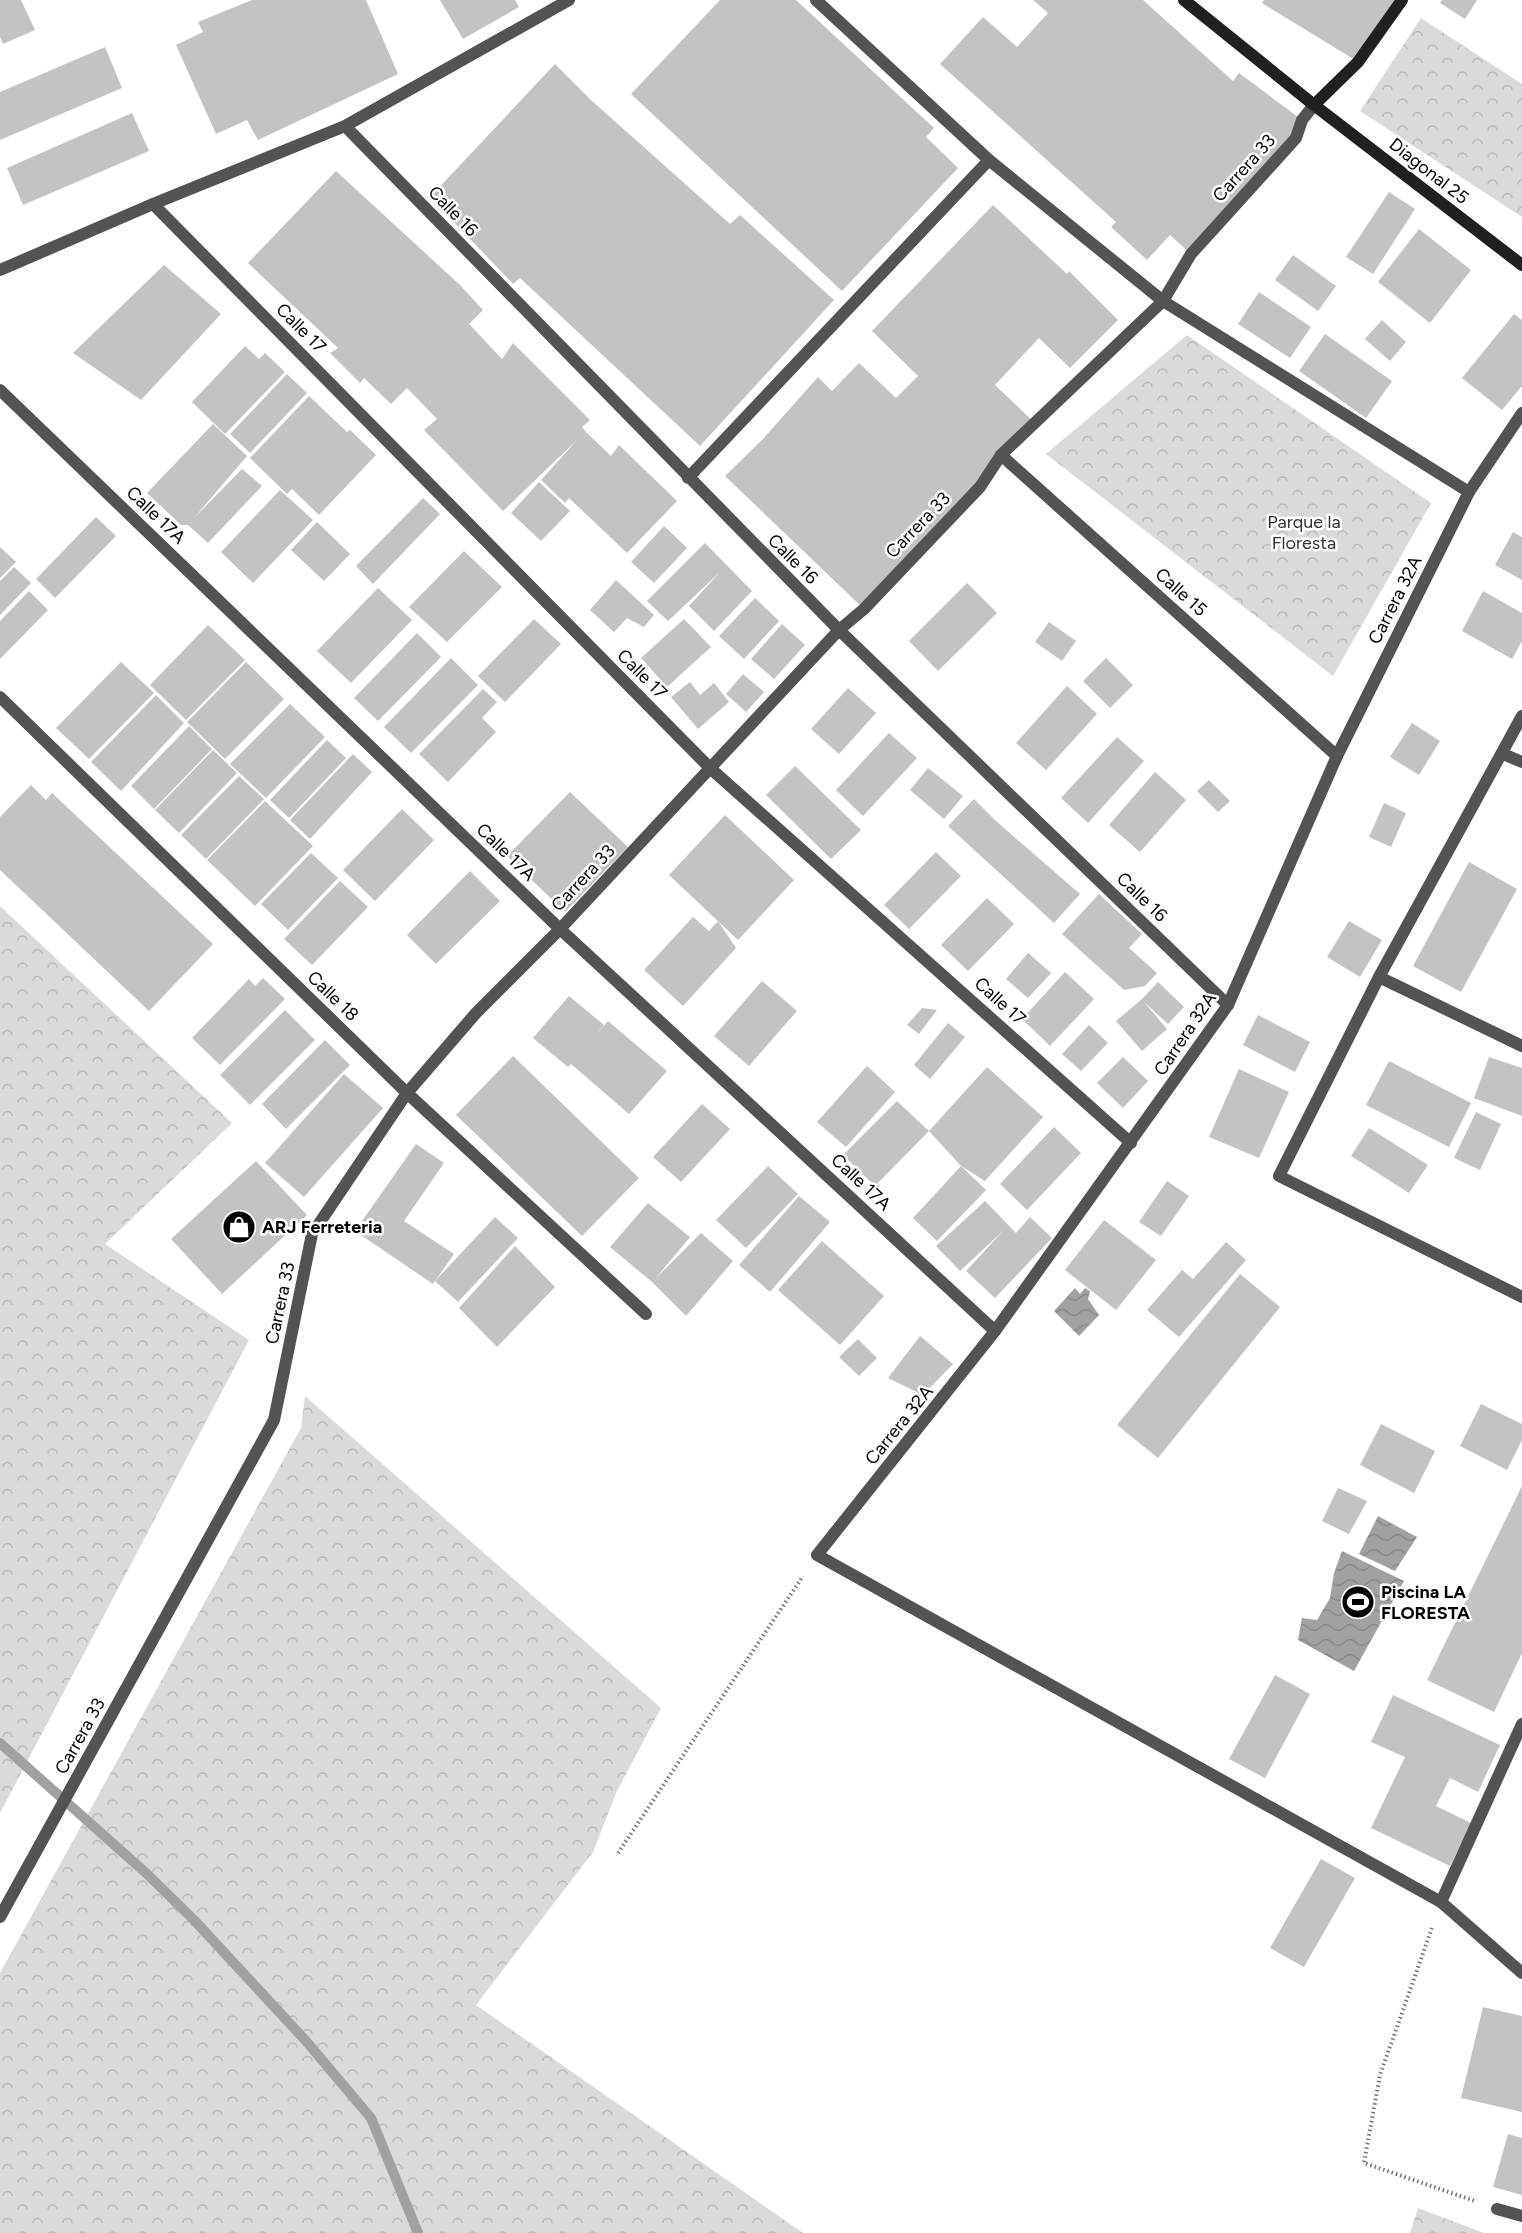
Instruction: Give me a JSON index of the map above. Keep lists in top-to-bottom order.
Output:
{
  "streets": {
    "main road": ["Carrera 33", "Diagonal 25"],
    "street": [
      "Calle 16",
      "Calle 17",
      "Calle 17A",
      "Calle 15",
      "Carrera 32A",
      "Calle 18"
    ]
  },
  "crossings": [
    ["Carrera 33", "Diagonal 25"],
    ["Carrera 33", "Calle 16"],
    ["Carrera 33", "Calle 17"],
    ["Carrera 33", "Calle 17A"],
    ["Carrera 33", "Calle 15"],
    ["Carrera 33", "Calle 18"],
    ["Calle 16", "Carrera 32A"],
    ["Calle 17", "Carrera 32A"],
    ["Calle 17A", "Carrera 32A"],
    ["Calle 15", "Carrera 32A"]
  ],
  "parks": ["Parque la Floresta"],
  "places": {
    "shop": ["ARJ Ferreteria"],
    "sports": ["Piscina LA FLORESTA"]
  }
}
